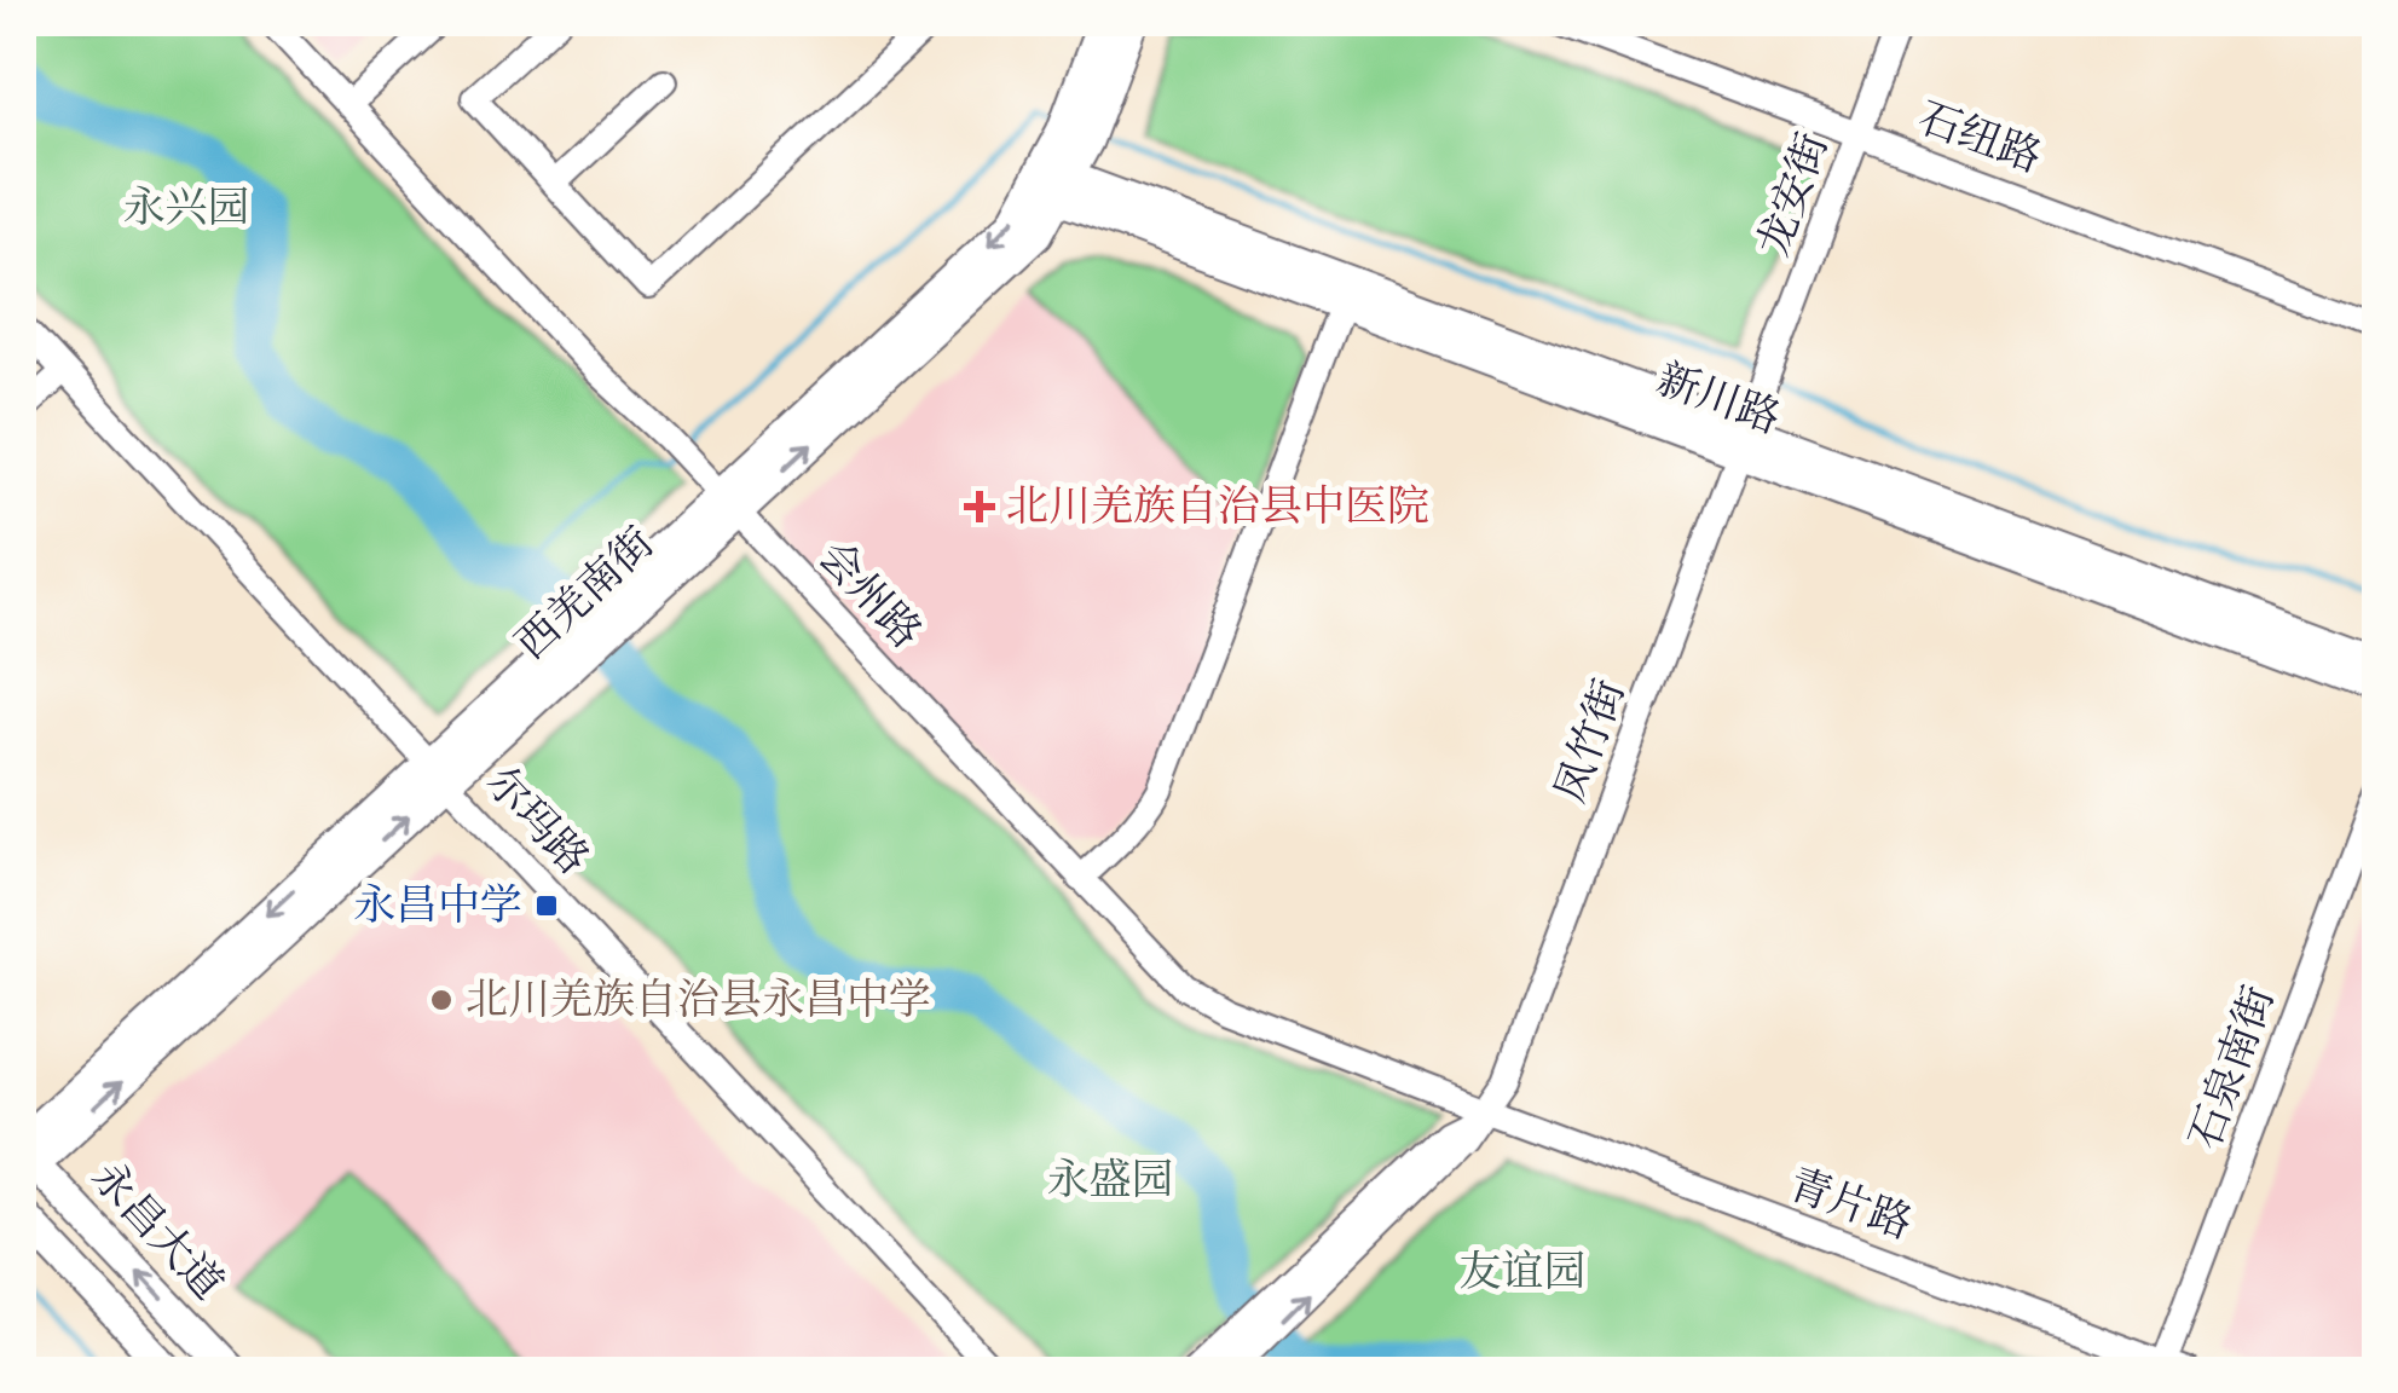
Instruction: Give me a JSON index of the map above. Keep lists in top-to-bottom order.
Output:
{
  "streets": {
    "main road": ["新川路", "西羌南街", "永昌大道"],
    "street": [
      "石纽路",
      "龙安街",
      "会州路",
      "凤竹街",
      "尔玛路",
      "石泉南街",
      "青片路"
    ]
  },
  "crossings": [
    ["石纽路", "龙安街"],
    ["龙安街", "凤竹街"],
    ["新川路", "西羌南街"],
    ["新川路", "凤竹街"],
    ["西羌南街", "会州路"],
    ["西羌南街", "尔玛路"],
    ["西羌南街", "永昌大道"],
    ["会州路", "凤竹街"],
    ["会州路", "青片路"],
    ["凤竹街", "青片路"],
    ["石泉南街", "青片路"]
  ],
  "parks": ["永兴园", "永盛园", "友谊园"],
  "places": {
    "health": ["北川羌族自治县中医院"],
    "transit": ["永昌中学"],
    "other": ["北川羌族自治县永昌中学"]
  }
}
